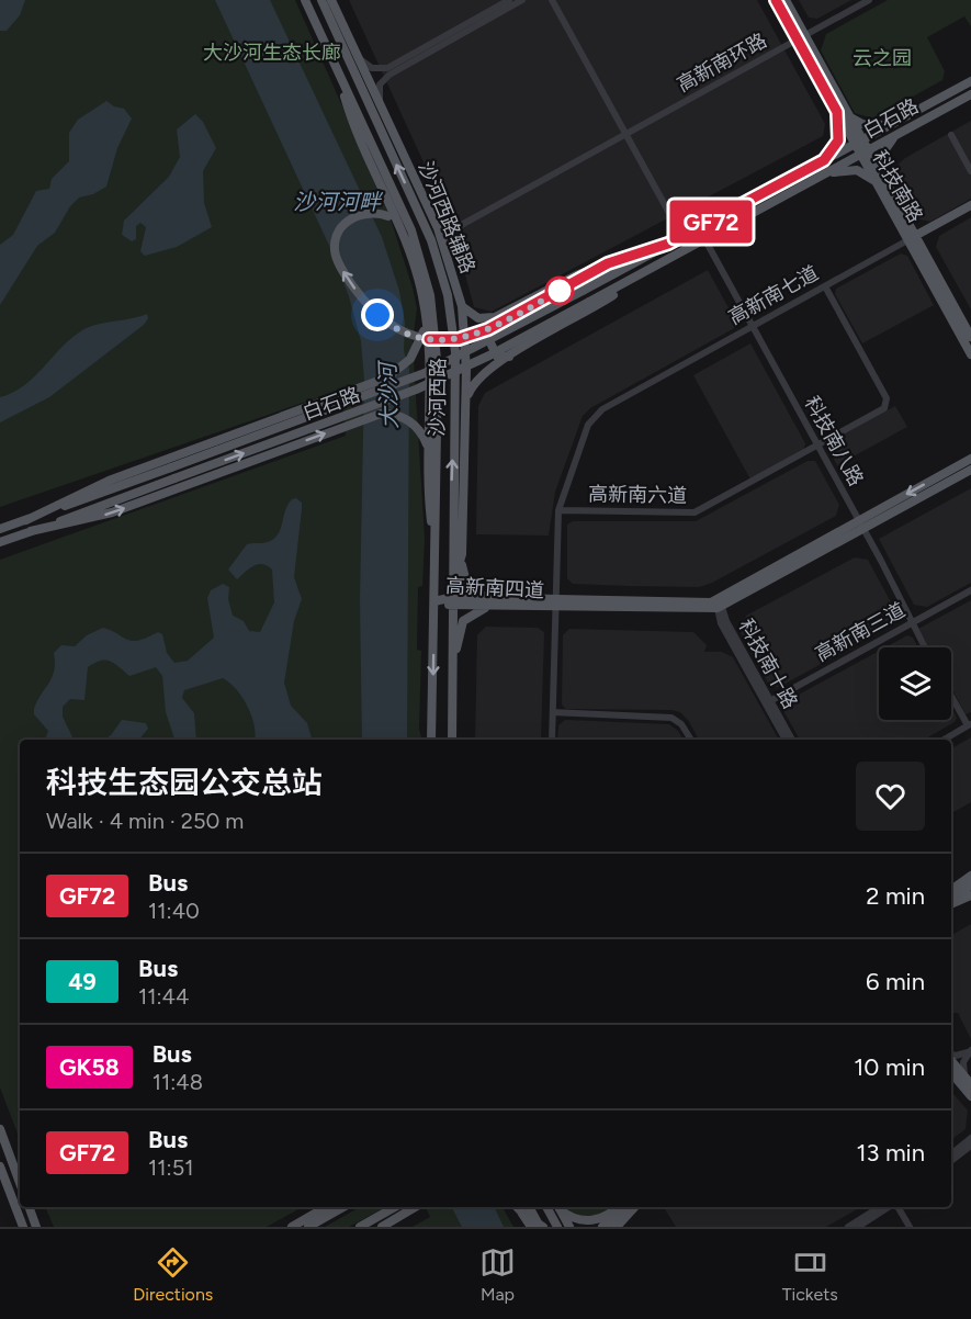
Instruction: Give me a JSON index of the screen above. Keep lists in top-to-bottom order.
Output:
{
  "streets": {
    "main road": [
      "白石路",
      "科技南路",
      "沙河西路辅路",
      "高新南七道",
      "沙河西路",
      "高新南四道"
    ],
    "street": [
      "高新南环路",
      "科技南八路",
      "高新南六道",
      "高新南三道",
      "科技南十路"
    ]
  },
  "crossings": [
    ["高新南环路", "科技南路"],
    ["白石路", "科技南路"],
    ["白石路", "科技南八路"],
    ["科技南路", "高新南七道"],
    ["沙河西路辅路", "沙河西路"],
    ["高新南七道", "科技南八路"],
    ["高新南七道", "高新南六道"],
    ["沙河西路", "高新南四道"],
    ["科技南八路", "高新南六道"],
    ["科技南八路", "高新南四道"],
    ["科技南八路", "高新南三道"],
    ["高新南四道", "科技南十路"],
    ["高新南三道", "科技南十路"]
  ],
  "water": ["沙河河畔", "大沙河"],
  "parks": ["大沙河生态长廊", "云之园"],
  "lines": ["bus line GF72"],
  "page": {
    "on_map": "GF72",
    "heading": ["科技生态园公交总站", "Walk · 4 min · 250 m"],
    "list": [
      {
        "mark": "GF72",
        "name": "Bus",
        "note": "11:40",
        "value": "2 min"
      },
      {
        "mark": "49",
        "name": "Bus",
        "note": "11:44",
        "value": "6 min"
      },
      {
        "mark": "GK58",
        "name": "Bus",
        "note": "11:48",
        "value": "10 min"
      },
      {
        "mark": "GF72",
        "name": "Bus",
        "note": "11:51",
        "value": "13 min"
      }
    ],
    "tabs": ["Directions", "Map", "Tickets"]
  }
}
